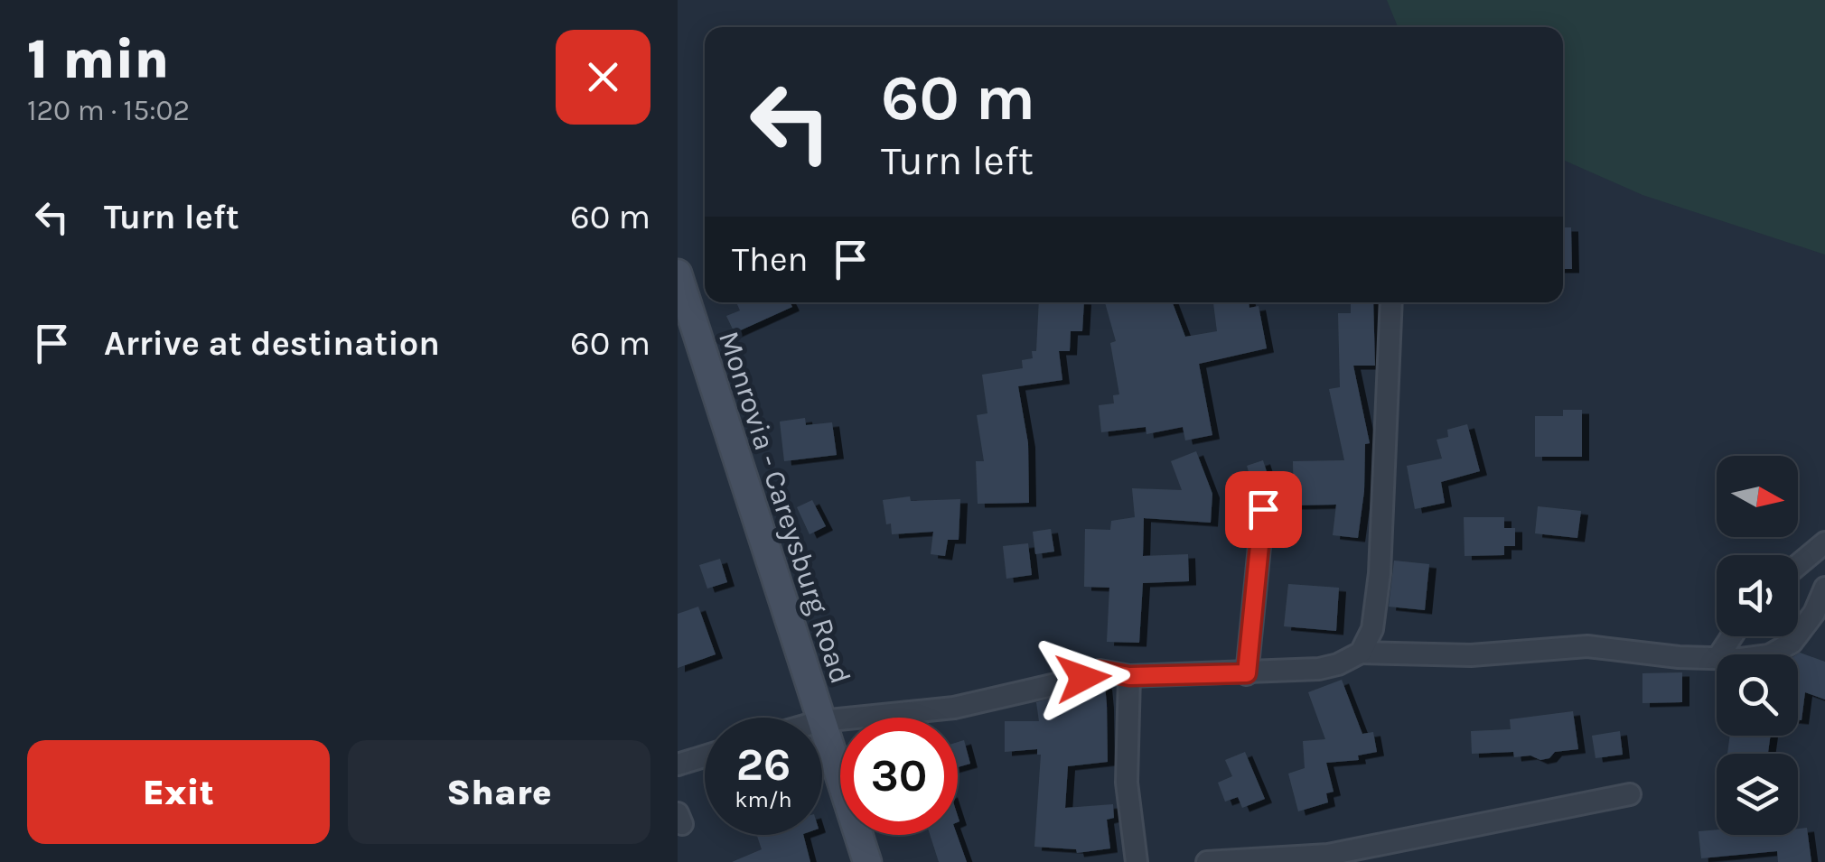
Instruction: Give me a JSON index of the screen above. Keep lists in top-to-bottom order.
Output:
{
  "streets": {
    "main road": ["Monrovia - Careysburg Road"]
  },
  "north": "right",
  "page": {
    "heading": ["1 min", "120 m · 15:02"],
    "turn": ["60 m", "Turn left"],
    "list": [
      {
        "name": "Turn left",
        "value": "60 m"
      },
      {
        "name": "Arrive at destination",
        "value": "60 m"
      }
    ],
    "then": "Then",
    "speed": "26 km/h",
    "limit": "30",
    "buttons": ["Exit", "Share"]
  }
}
